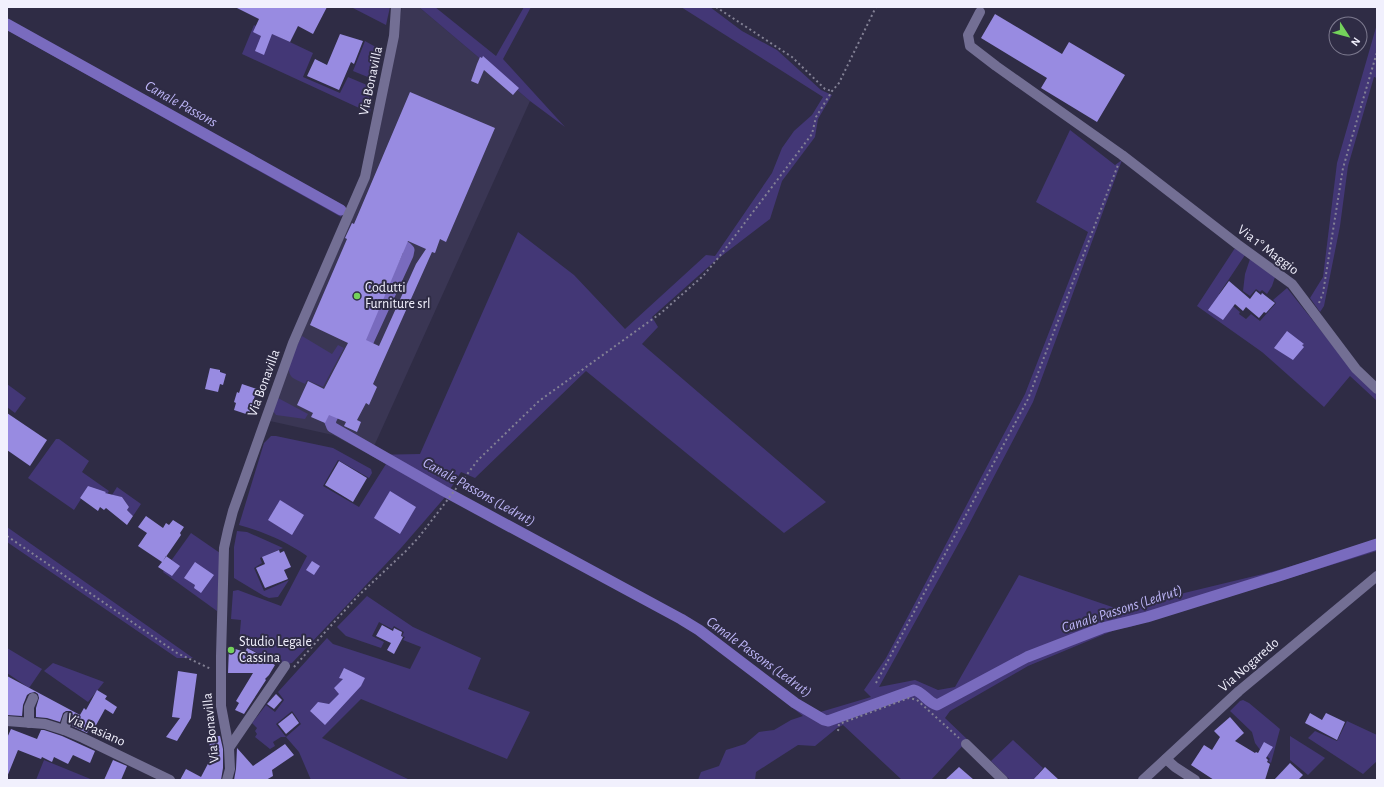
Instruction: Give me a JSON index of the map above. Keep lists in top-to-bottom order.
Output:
{
  "streets": {
    "street": [
      "Via Bonavilla",
      "Via 1° Maggio",
      "Via Nogaredo",
      "Via Pasiano"
    ]
  },
  "water": ["Canale Passons", "Canale Passons (Ledrut)"],
  "places": ["Codutti Furniture srl", "Studio Legale Cassina"],
  "north": "bottom right"
}
